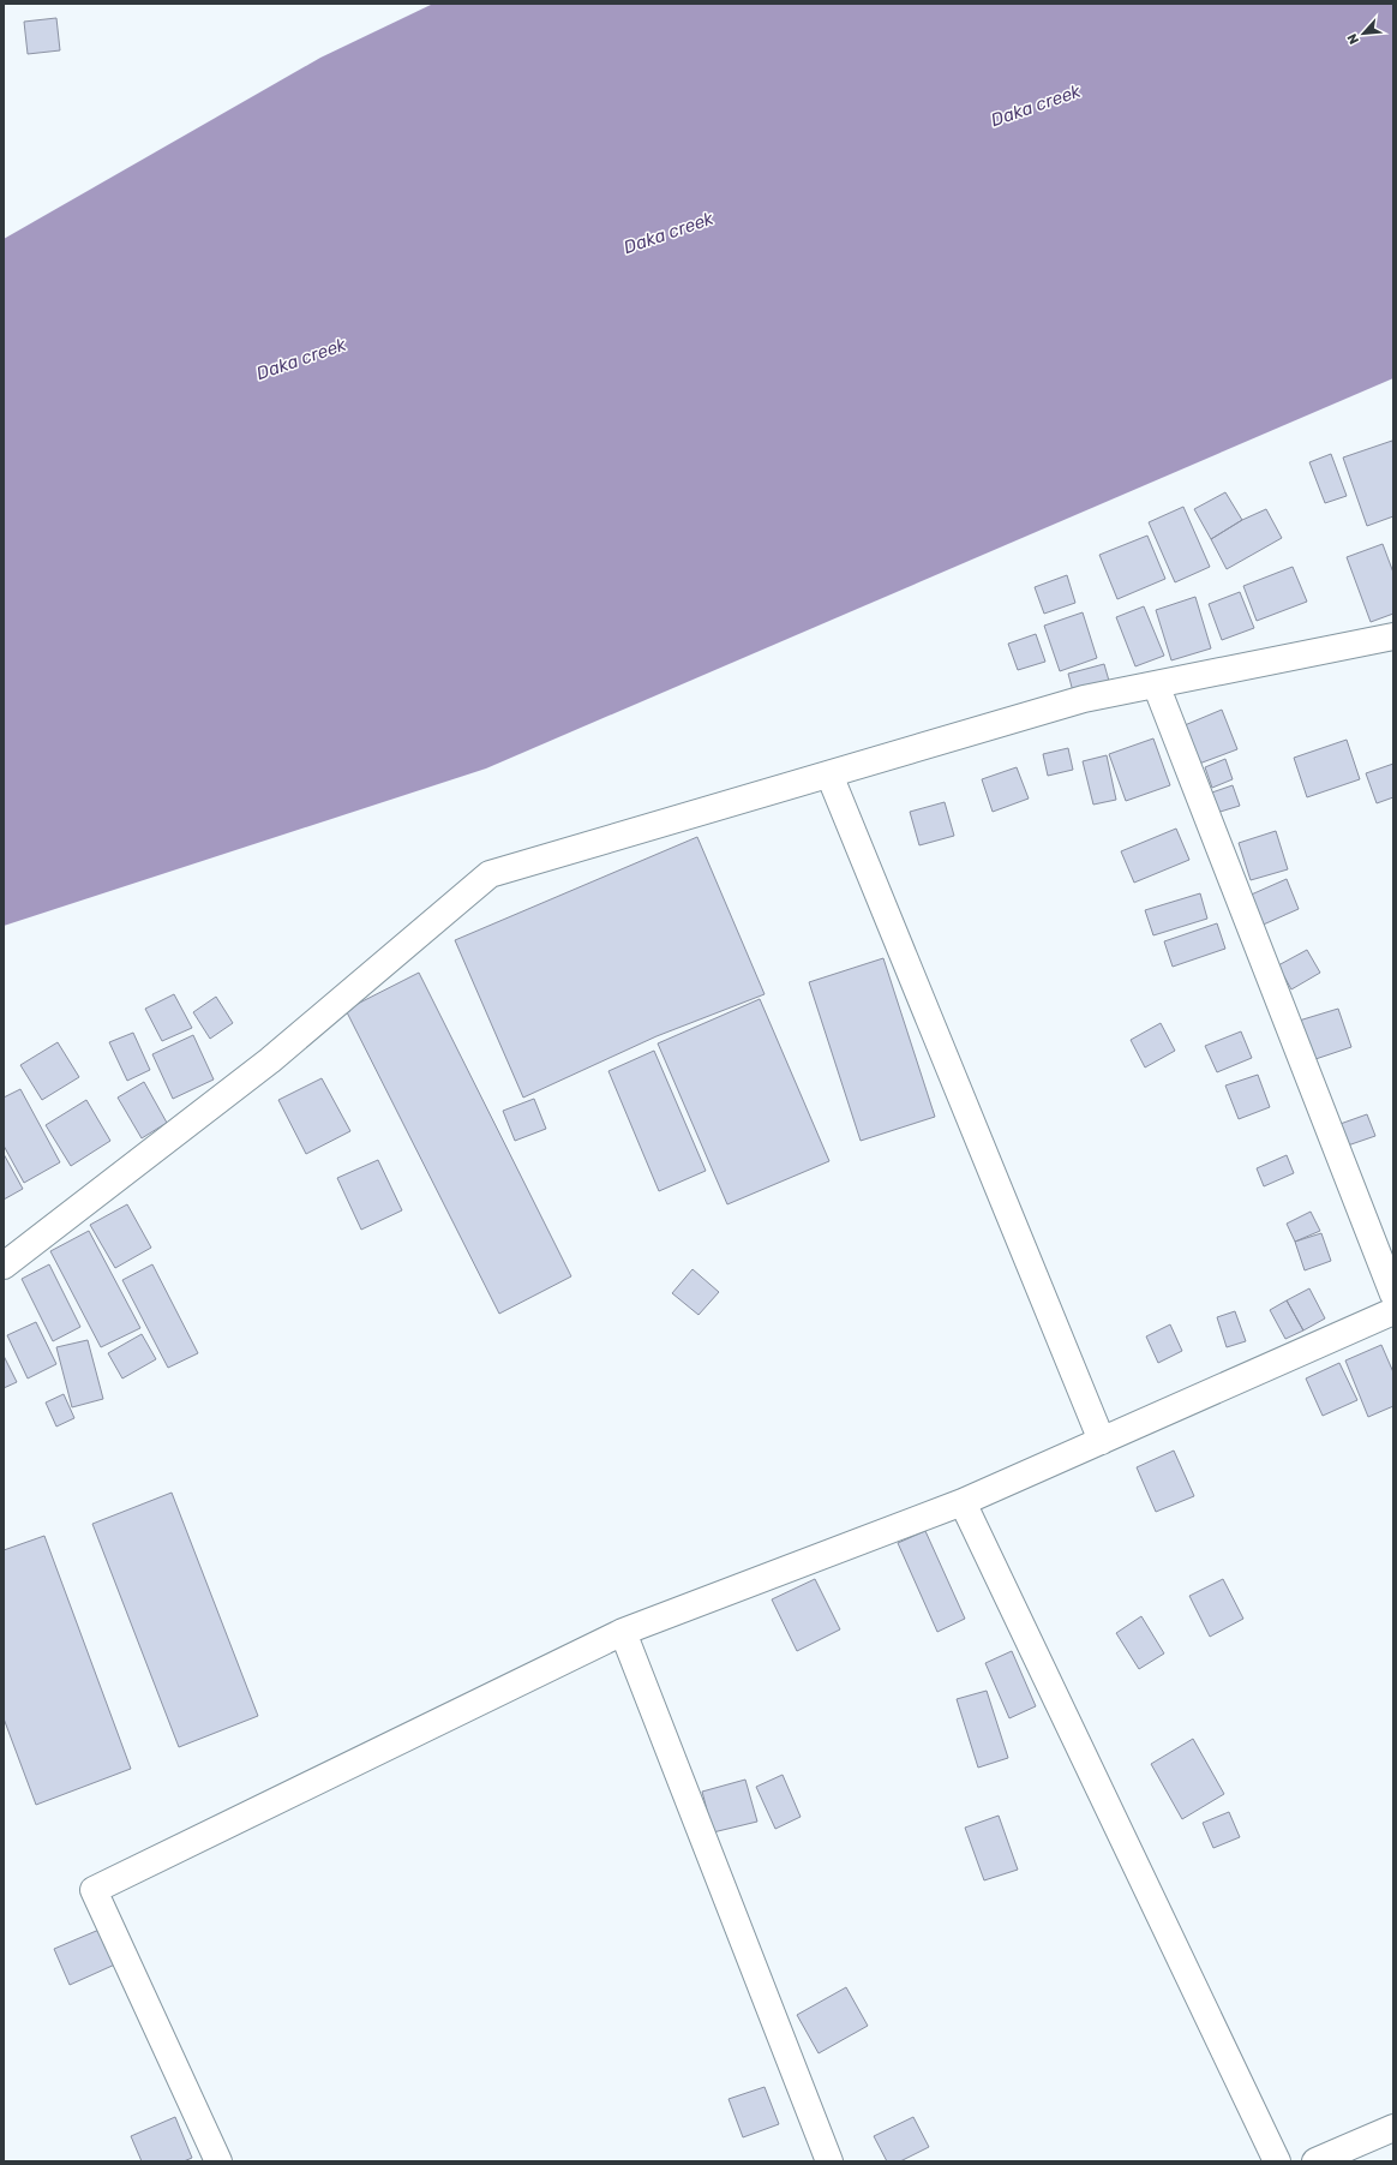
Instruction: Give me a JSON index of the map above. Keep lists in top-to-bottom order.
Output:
{
  "water": ["Daka creek"],
  "north": "bottom left"
}
